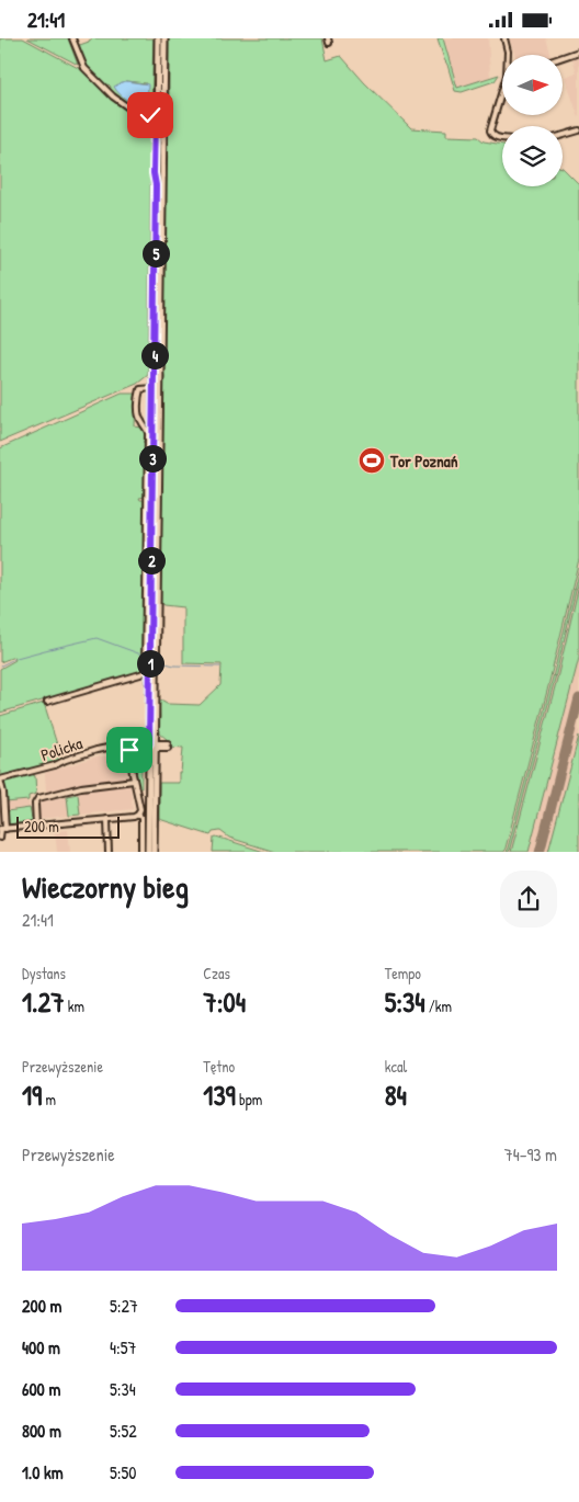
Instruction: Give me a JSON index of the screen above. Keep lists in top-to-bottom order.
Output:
{
  "streets": {
    "street": ["Policka"]
  },
  "places": {
    "sports": ["Tor Poznań"]
  },
  "scale_bar": "200 m",
  "north": "right",
  "page": {
    "status": "21:41",
    "pins": [
      "5",
      "4",
      "3",
      "2",
      "1"
    ],
    "scale": "200 m",
    "heading": ["Wieczorny bieg", "21:41"],
    "stats": [
      ["Dystans", "1.27 km"],
      ["Czas", "7:04"],
      ["Tempo", "5:34 /km"],
      ["Przewyższenie", "19 m"],
      ["Tętno", "139 bpm"],
      ["kcal", "84"]
    ],
    "chart": ["Przewyższenie", "74–93 m"],
    "list": [
      {
        "name": "200 m",
        "note": "5:27"
      },
      {
        "name": "400 m",
        "note": "4:57"
      },
      {
        "name": "600 m",
        "note": "5:34"
      },
      {
        "name": "800 m",
        "note": "5:52"
      },
      {
        "name": "1.0 km",
        "note": "5:50"
      }
    ]
  }
}
